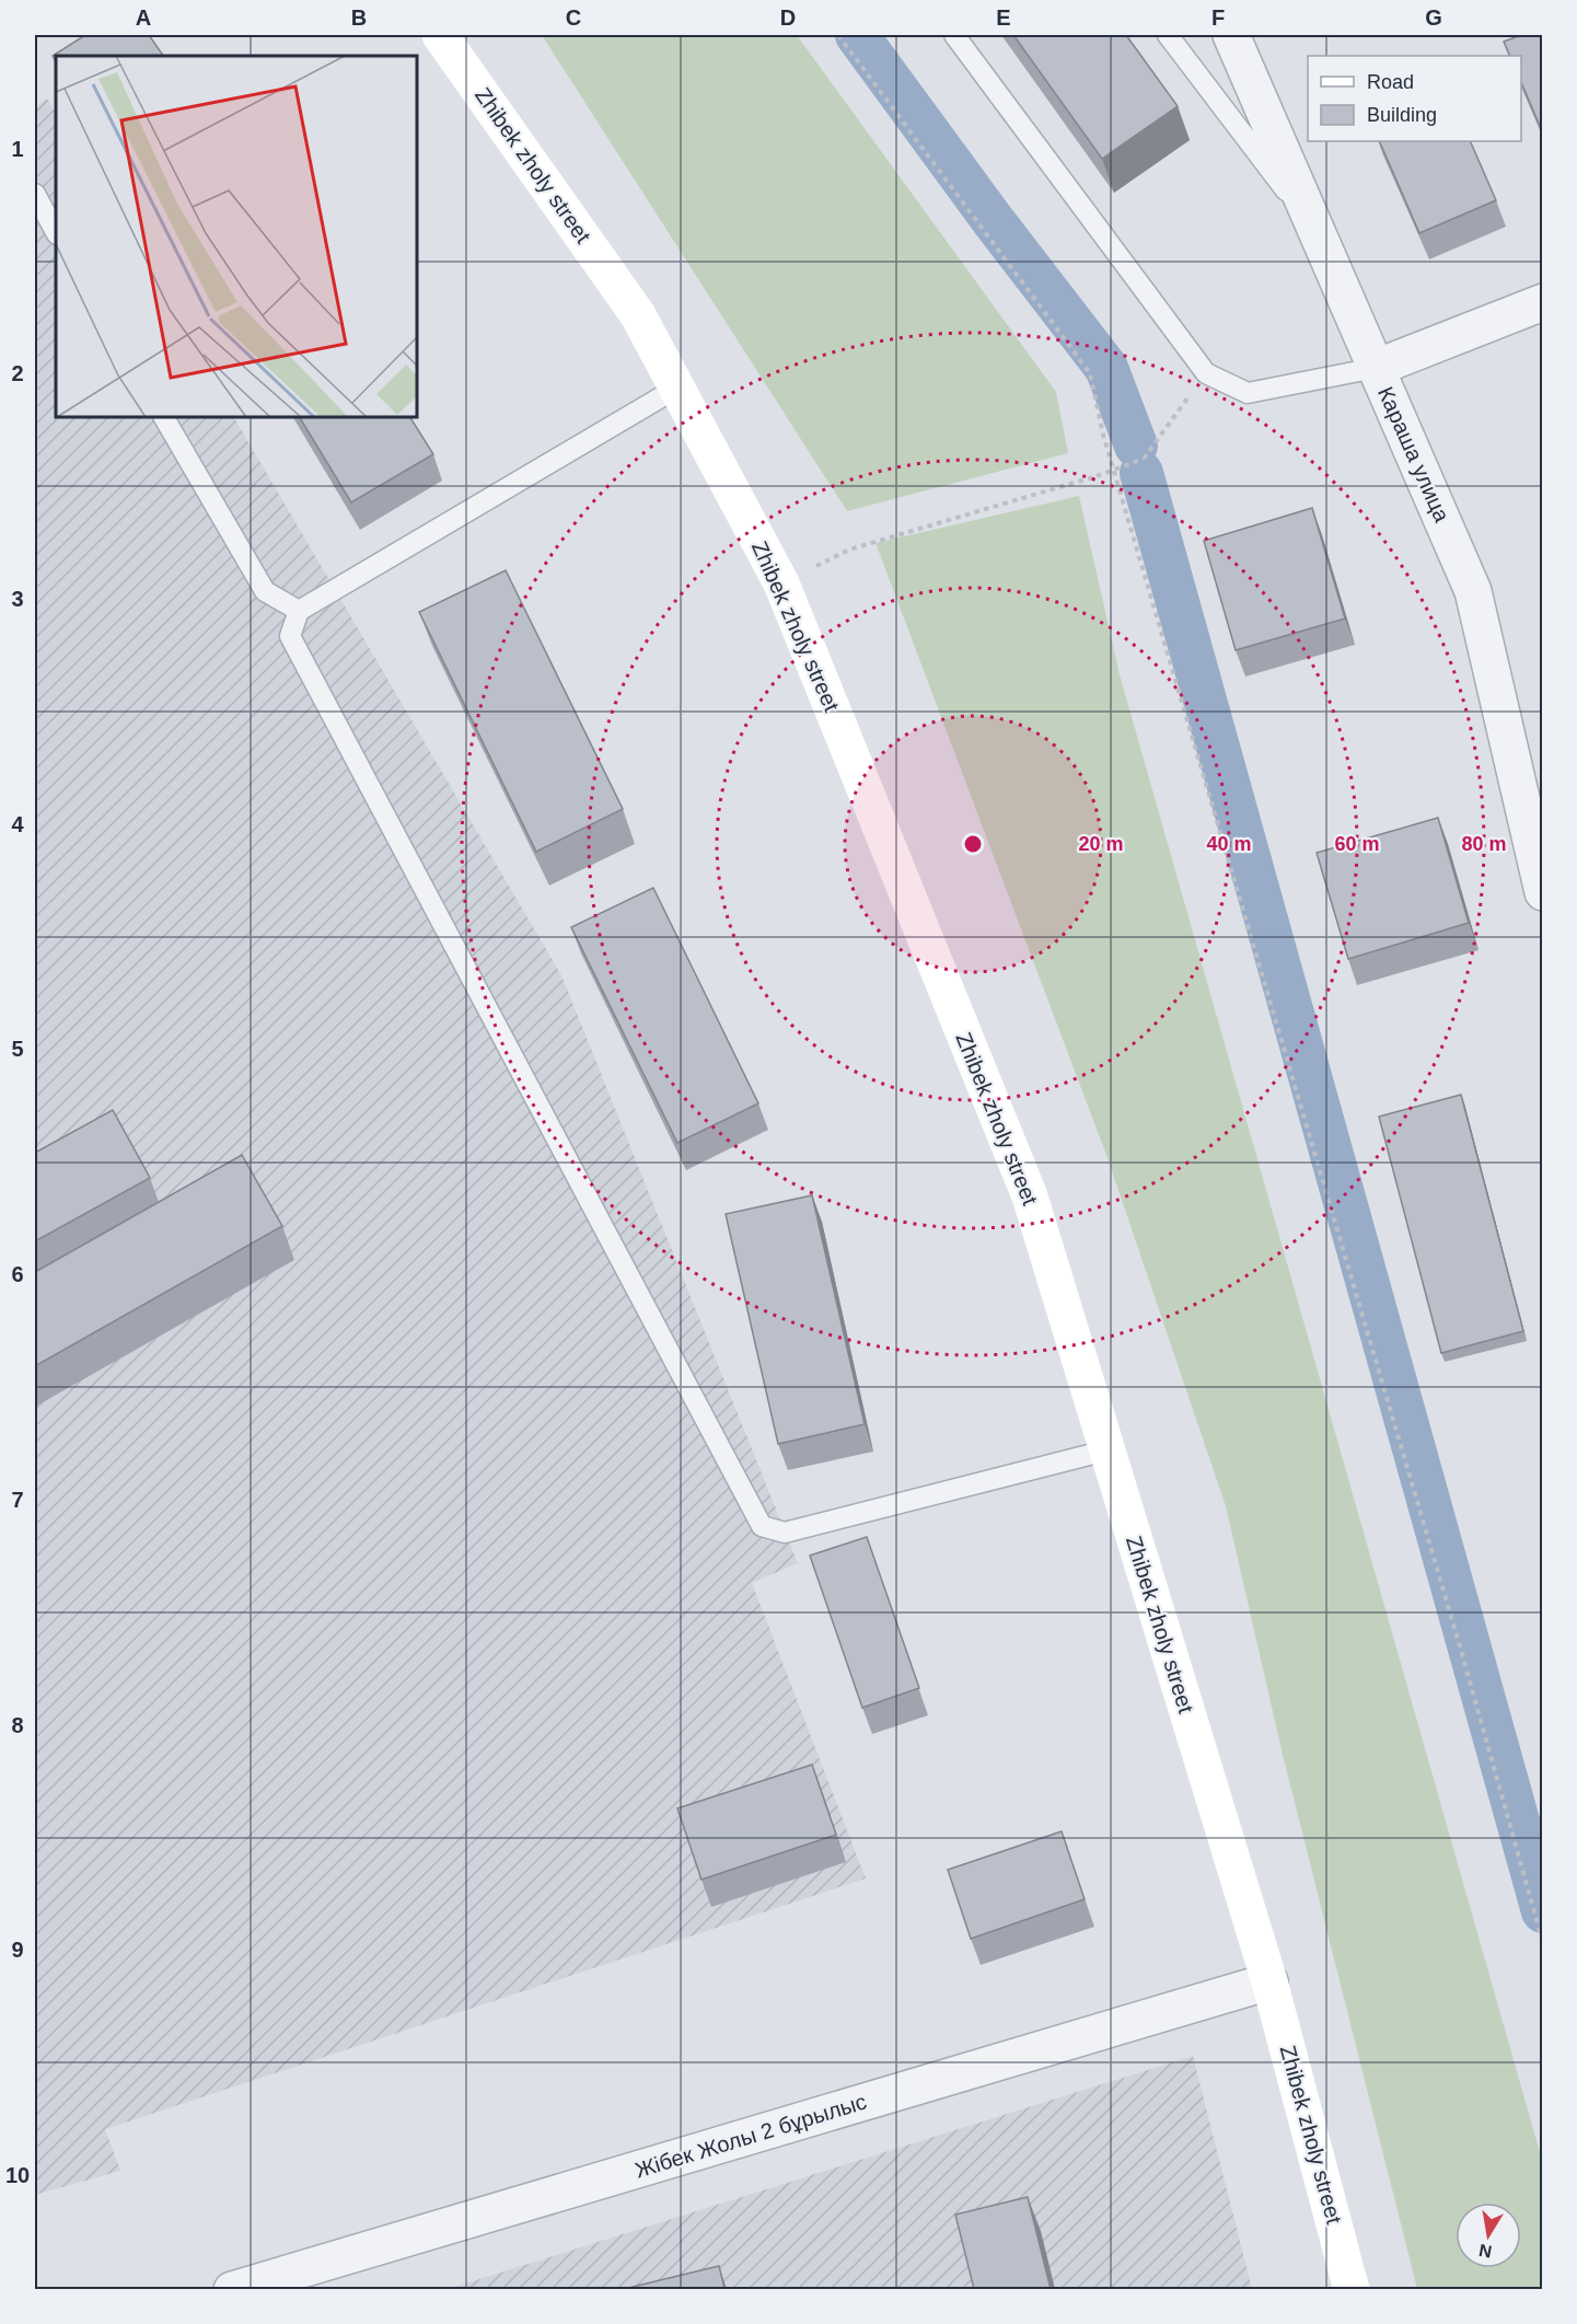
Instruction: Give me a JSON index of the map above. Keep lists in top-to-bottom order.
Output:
{
  "streets": {
    "main road": ["Zhibek zholy street"],
    "street": ["Караша улица", "Жібек Жолы 2 бұрылыс"]
  },
  "crossings": [
    ["Zhibek zholy street", "Жібек Жолы 2 бұрылыс"]
  ],
  "legend": ["Road", "Building"],
  "north": "bottom",
  "grid": {
    "columns": [
      "A",
      "B",
      "C",
      "D",
      "E",
      "F",
      "G"
    ],
    "rows": [
      "1",
      "2",
      "3",
      "4",
      "5",
      "6",
      "7",
      "8",
      "9",
      "10"
    ]
  },
  "rings": [
    "20 m",
    "40 m",
    "60 m",
    "80 m"
  ]
}
